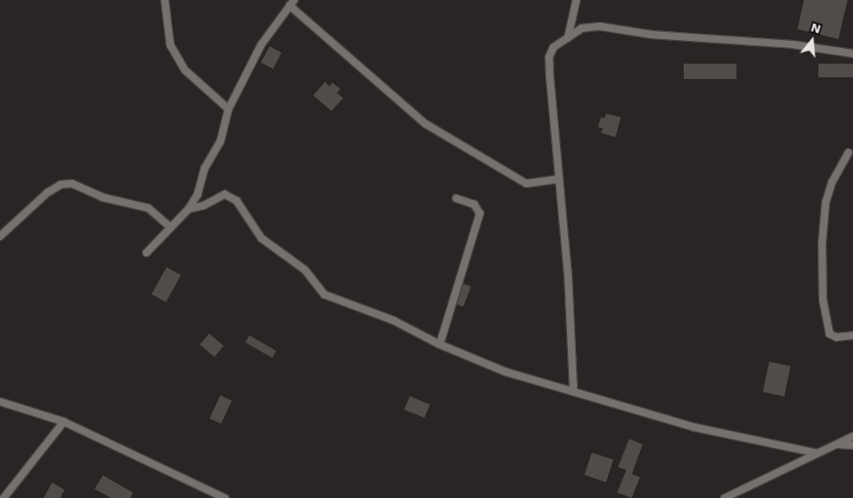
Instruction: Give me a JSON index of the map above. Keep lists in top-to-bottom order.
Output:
{
  "north": "top"
}
